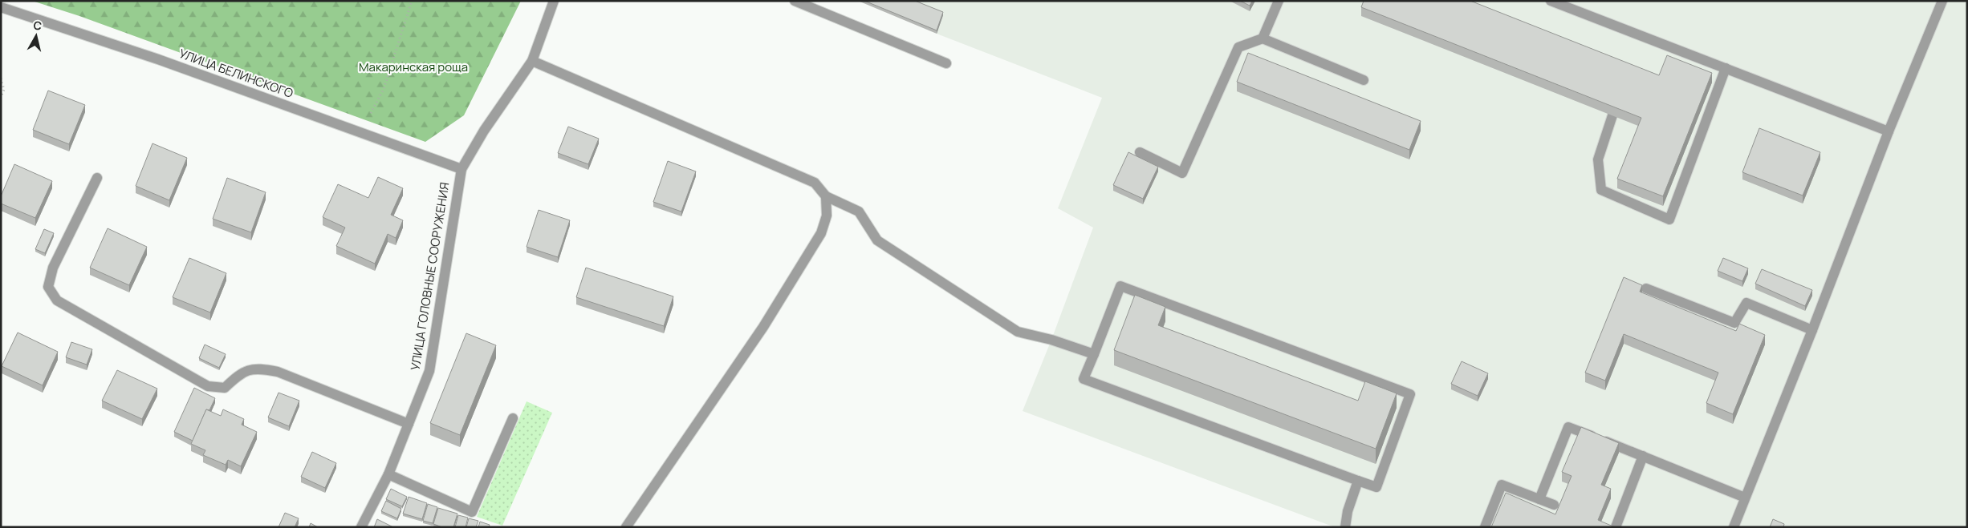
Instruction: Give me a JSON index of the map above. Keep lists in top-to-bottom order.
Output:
{
  "streets": {
    "street": ["УЛИЦА БЕЛИНСКОГО", "УЛИЦА ГОЛОВНЫЕ СООРУЖЕНИЯ"]
  },
  "crossings": [
    ["УЛИЦА БЕЛИНСКОГО", "УЛИЦА ГОЛОВНЫЕ СООРУЖЕНИЯ"]
  ],
  "parks": ["Макаринская роща"],
  "north": "top"
}
